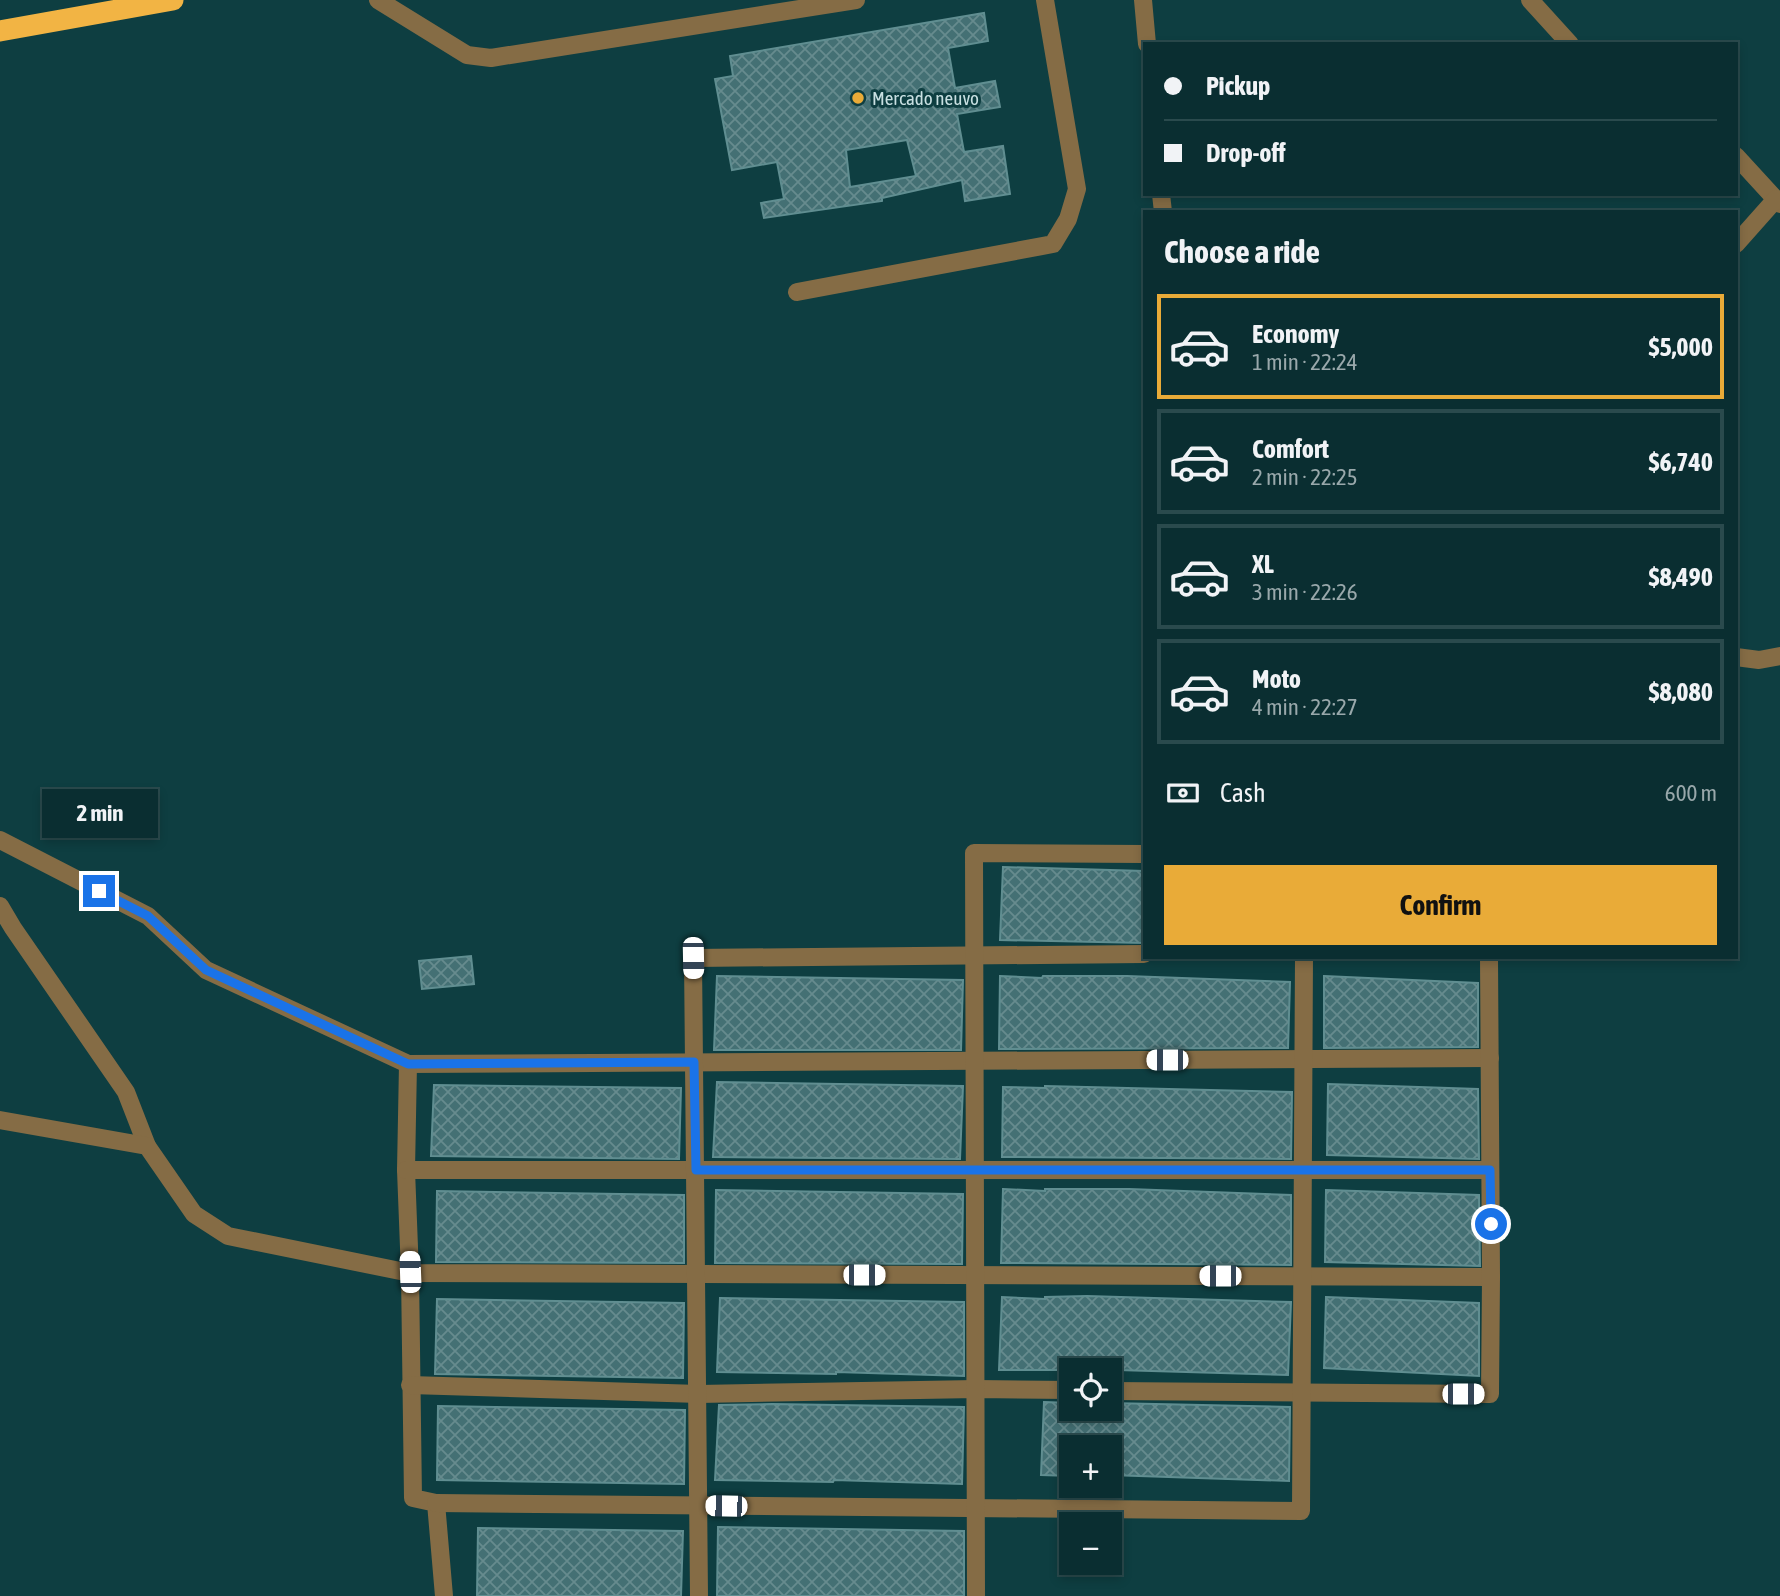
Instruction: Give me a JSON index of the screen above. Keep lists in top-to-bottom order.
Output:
{
  "places": ["Mercado neuvo"],
  "page": {
    "banner": ["Pickup", "Drop-off"],
    "heading": "Choose a ride",
    "list": [
      {
        "name": "Economy",
        "note": "1 min · 22:24",
        "value": "$5,000"
      },
      {
        "name": "Comfort",
        "note": "2 min · 22:25",
        "value": "$6,740"
      },
      {
        "name": "XL",
        "note": "3 min · 22:26",
        "value": "$8,490"
      },
      {
        "name": "Moto",
        "note": "4 min · 22:27",
        "value": "$8,080"
      }
    ],
    "pay": ["Cash", "600 m"],
    "bubble": "2 min",
    "buttons": "Confirm",
    "map_buttons": ["+", "−"]
  }
}
